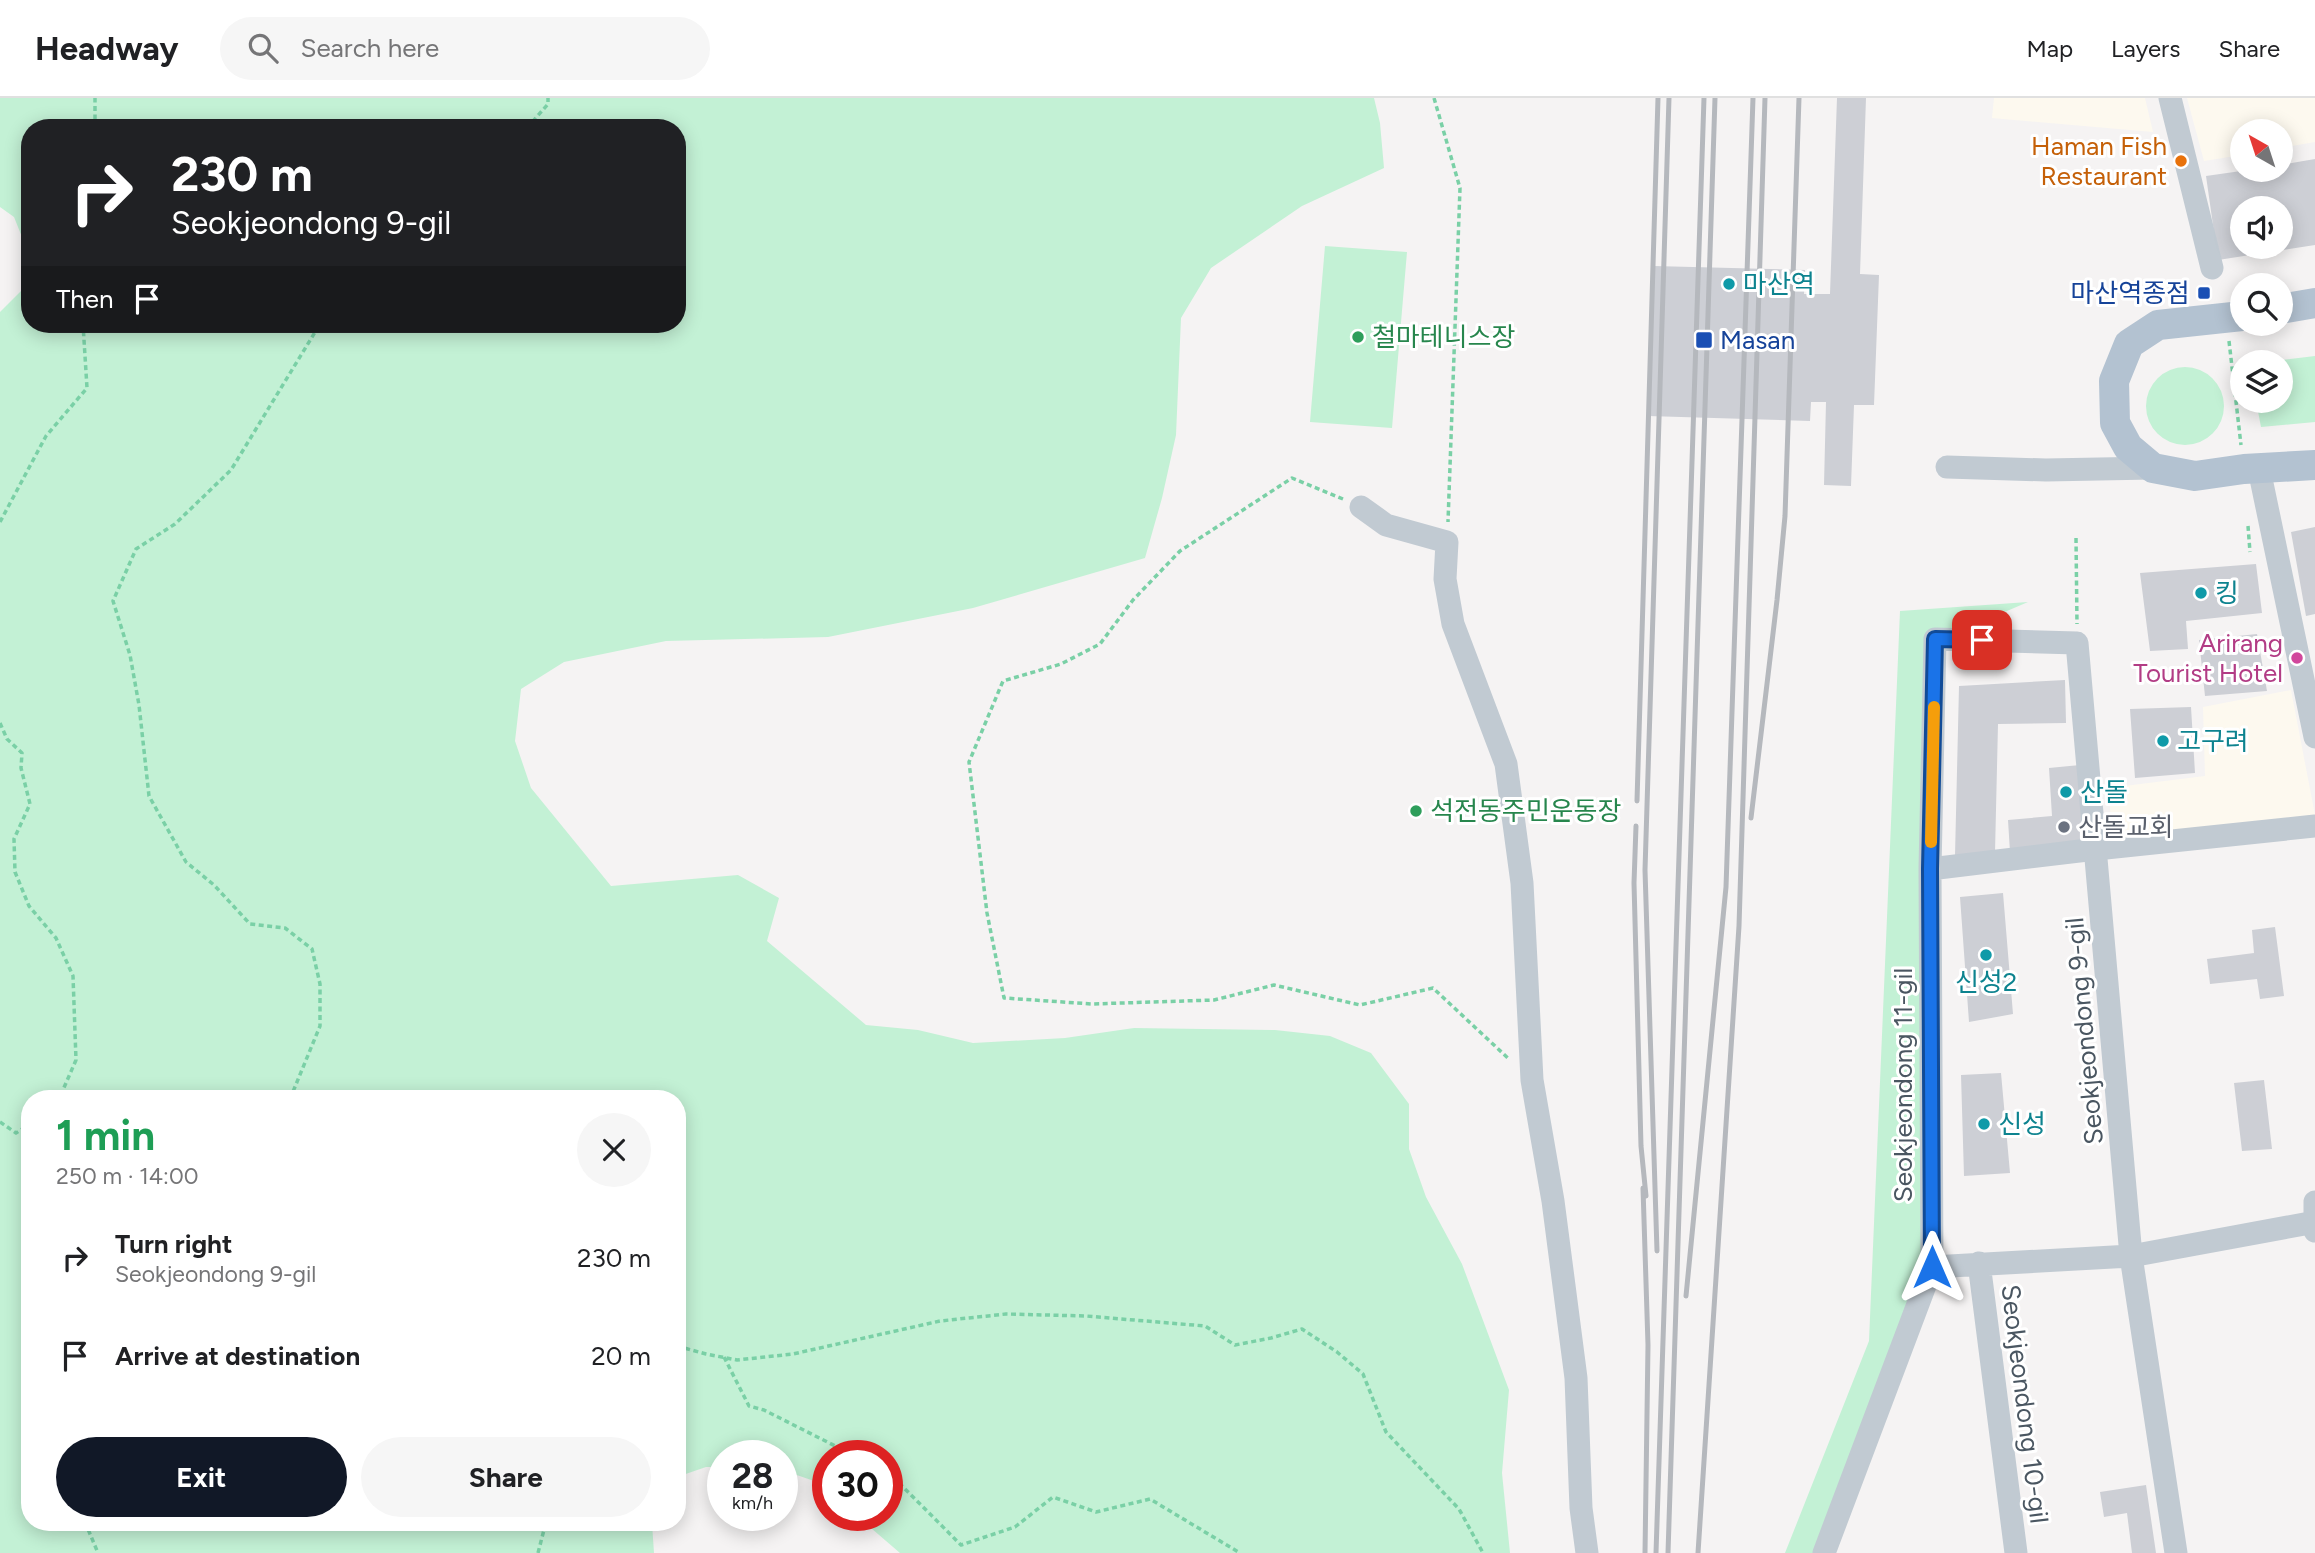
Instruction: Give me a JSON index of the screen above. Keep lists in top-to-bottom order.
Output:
{
  "streets": {
    "street": ["Seokjeondong 9-gil", "Seokjeondong 11-gil", "Seokjeondong 10-gil"]
  },
  "crossings": [
    ["Seokjeondong 9-gil", "Seokjeondong 11-gil"]
  ],
  "places": {
    "other": [
      "Haman Fish Restaurant",
      "마산역",
      "철마테니스장",
      "킹",
      "Arirang Tourist Hotel",
      "고구려",
      "산돌",
      "석전동주민운동장",
      "산돌교회",
      "신성2",
      "신성"
    ],
    "transit": ["마산역종점", "Masan"]
  },
  "north": "top left",
  "page": {
    "header": "Headway",
    "search": "Search here",
    "nav": ["Map", "Layers", "Share"],
    "turn": ["230 m", "Seokjeondong 9-gil"],
    "then": "Then",
    "heading": ["1 min", "250 m · 14:00"],
    "list": [
      {
        "name": "Turn right",
        "note": "Seokjeondong 9-gil",
        "value": "230 m"
      },
      {
        "name": "Arrive at destination",
        "value": "20 m"
      }
    ],
    "buttons": ["Exit", "Share"],
    "speed": "28 km/h",
    "limit": "30"
  }
}
